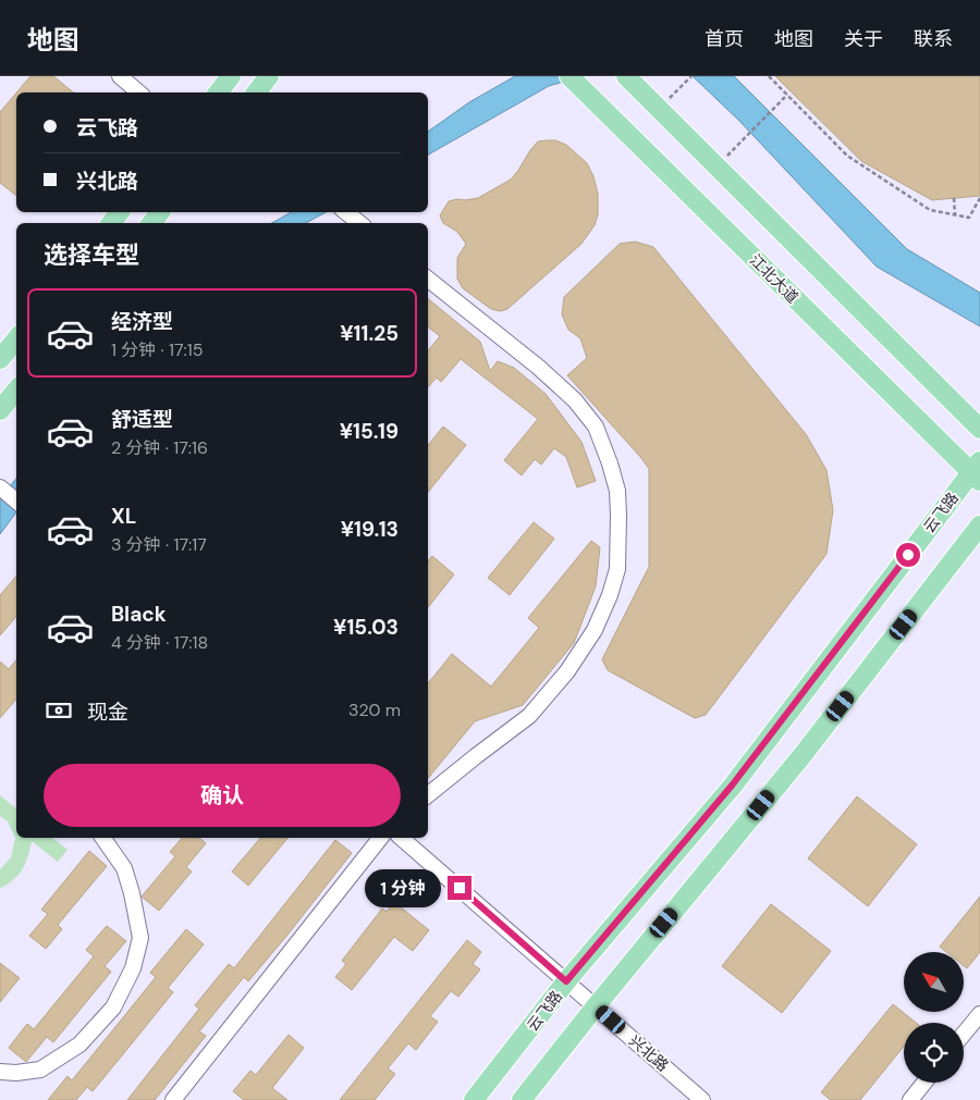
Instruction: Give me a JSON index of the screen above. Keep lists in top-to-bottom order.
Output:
{
  "streets": {
    "main road": ["江北大道", "云飞路"],
    "street": ["兴北路"]
  },
  "crossings": [
    ["江北大道", "云飞路"],
    ["云飞路", "兴北路"]
  ],
  "north": "top left",
  "page": {
    "header": "地图",
    "nav": [
      "首页",
      "地图",
      "关于",
      "联系"
    ],
    "banner": ["云飞路", "兴北路"],
    "heading": "选择车型",
    "list": [
      {
        "name": "经济型",
        "note": "1 分钟 · 17:15",
        "value": "¥11.25"
      },
      {
        "name": "舒适型",
        "note": "2 分钟 · 17:16",
        "value": "¥15.19"
      },
      {
        "name": "XL",
        "note": "3 分钟 · 17:17",
        "value": "¥19.13"
      },
      {
        "name": "Black",
        "note": "4 分钟 · 17:18",
        "value": "¥15.03"
      }
    ],
    "pay": ["现金", "320 m"],
    "buttons": "确认",
    "bubble": "1 分钟"
  }
}
